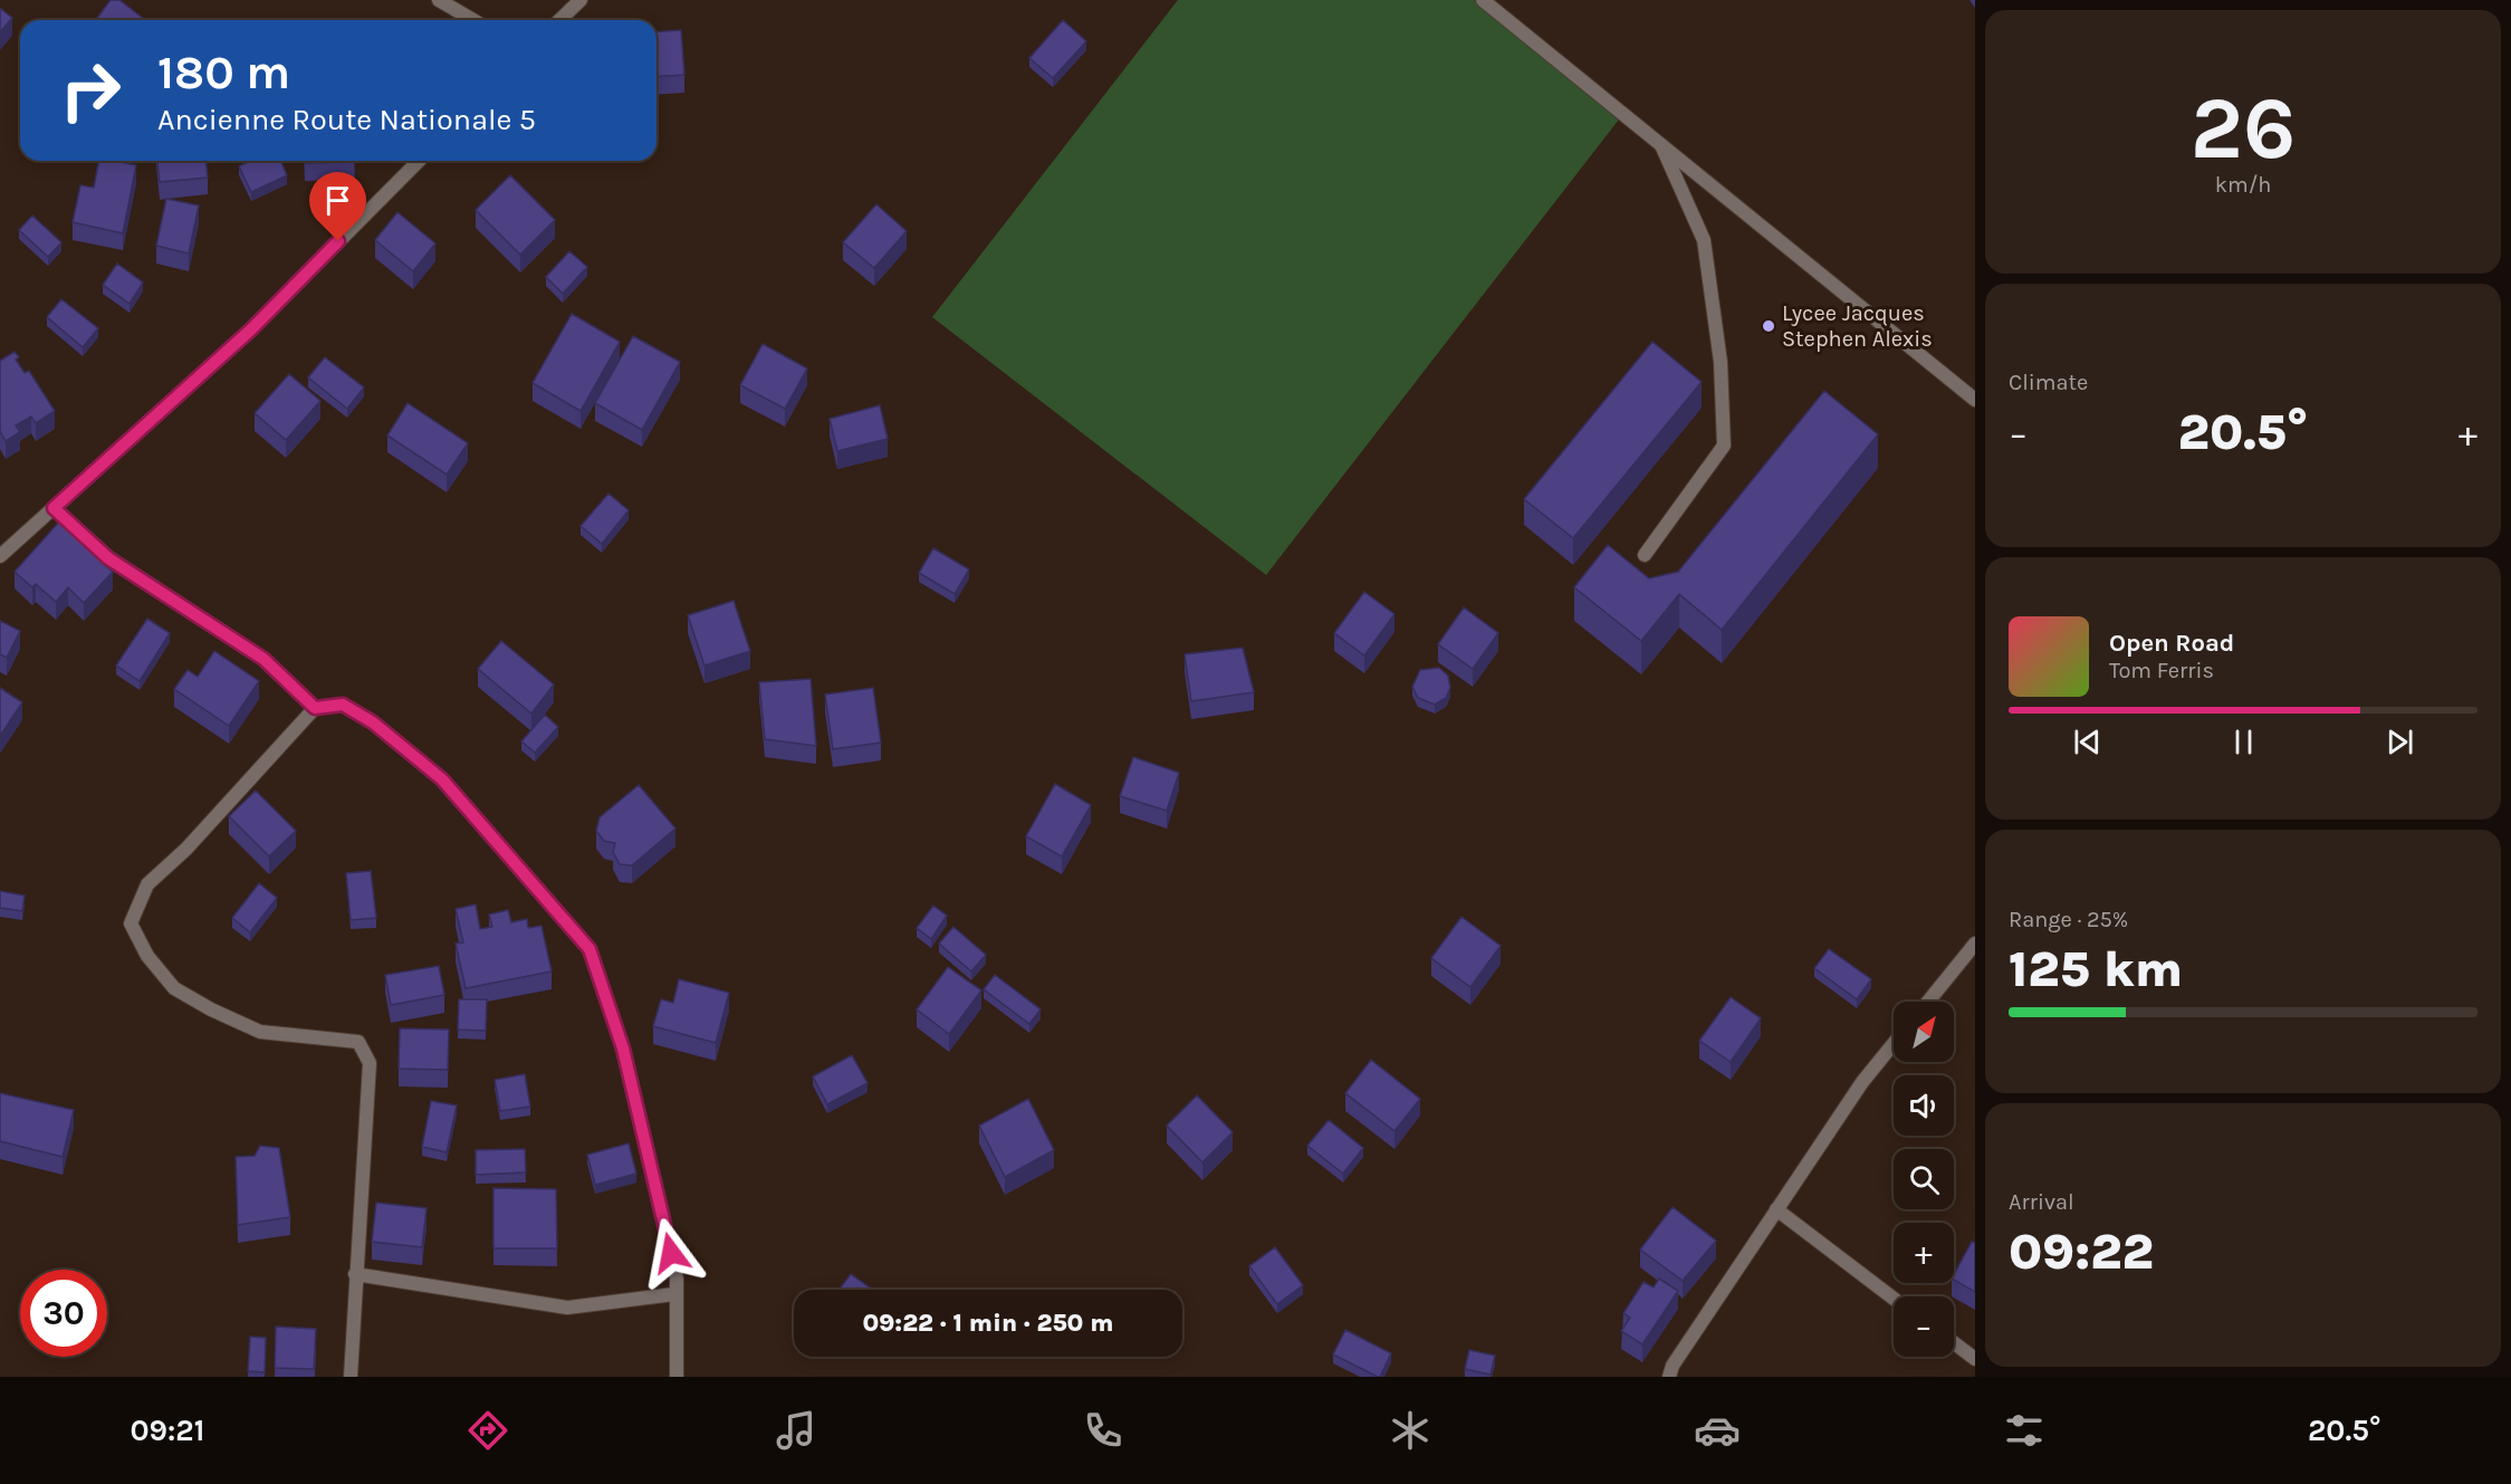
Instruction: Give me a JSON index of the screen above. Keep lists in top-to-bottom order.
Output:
{
  "places": ["Lycee Jacques Stephen Alexis"],
  "north": "top right",
  "page": {
    "tile": [
      ["26", "km/h"],
      "Climate",
      ["Range · 25%", "125 km"],
      ["Arrival", "09:22"]
    ],
    "turn": ["180 m", "Ancienne Route Nationale 5"],
    "heat": ["−", "20.5°", "+"],
    "song": ["Open Road", "Tom Ferris"],
    "map_buttons": ["+", "−"],
    "limit": "30",
    "trip": "09:22 · 1 min · 250 m",
    "tabs": ["09:21", "20.5°"]
  }
}
